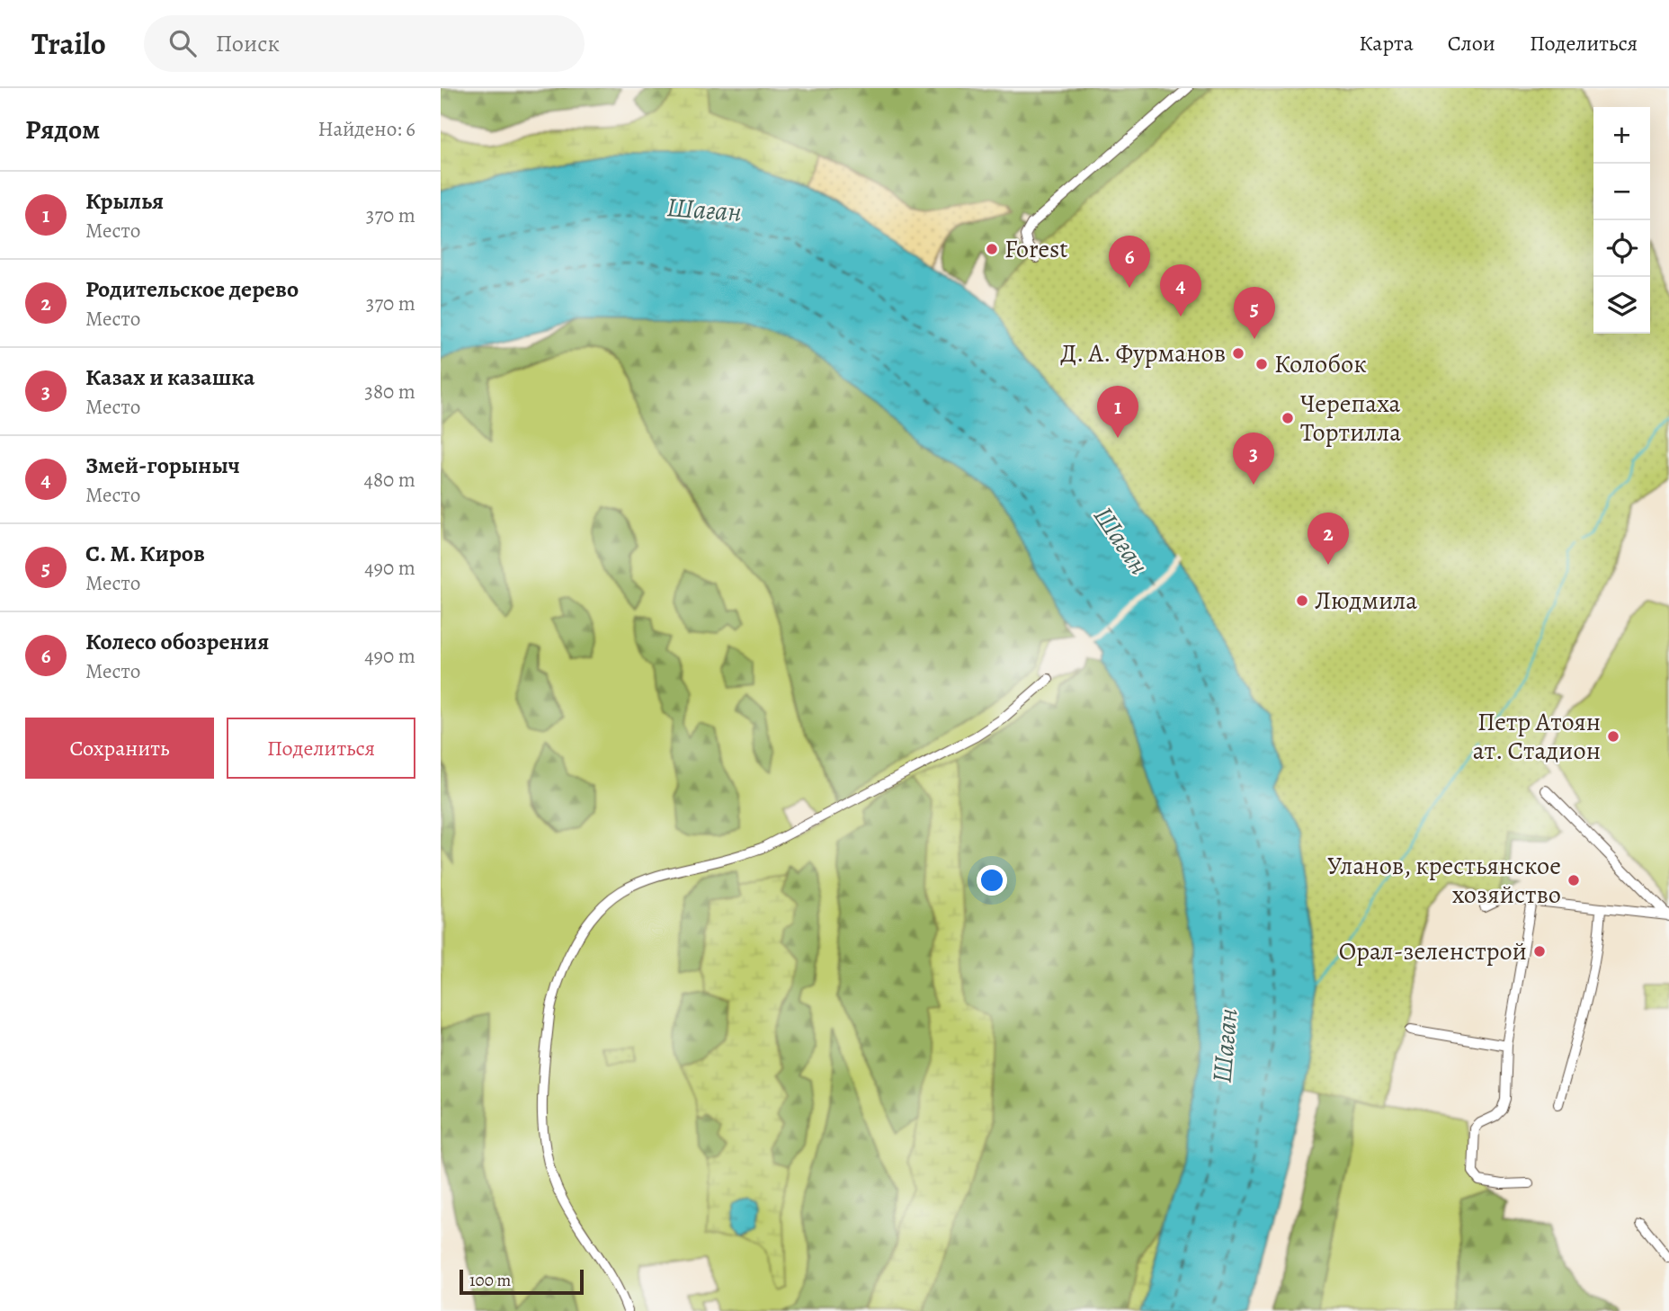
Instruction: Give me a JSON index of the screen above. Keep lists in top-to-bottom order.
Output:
{
  "water": ["Шаған"],
  "places": [
    "Forest",
    "Д. А. Фурманов",
    "Колобок",
    "Черепаха Тортилла",
    "Людмила",
    "Петр Атоян ат. Стадион",
    "Уланов, крестьянское хозяйство",
    "Орал-зеленстрой"
  ],
  "scale_bar": "100 m",
  "page": {
    "header": "Trailo",
    "search": "Поиск",
    "nav": ["Карта", "Слои", "Поделиться"],
    "heading": ["Рядом", "Найдено: 6"],
    "map_buttons": ["+", "−"],
    "list": [
      {
        "mark": "1",
        "name": "Крылья",
        "note": "Место",
        "value": "370 m"
      },
      {
        "mark": "2",
        "name": "Родительское дерево",
        "note": "Место",
        "value": "370 m"
      },
      {
        "mark": "3",
        "name": "Казах и казашка",
        "note": "Место",
        "value": "380 m"
      },
      {
        "mark": "4",
        "name": "Змей-горыныч",
        "note": "Место",
        "value": "480 m"
      },
      {
        "mark": "5",
        "name": "С. М. Киров",
        "note": "Место",
        "value": "490 m"
      },
      {
        "mark": "6",
        "name": "Колесо обозрения",
        "note": "Место",
        "value": "490 m"
      }
    ],
    "pins": [
      "6",
      "4",
      "5",
      "1",
      "3",
      "2"
    ],
    "buttons": ["Сохранить", "Поделиться"],
    "scale": "100 m"
  }
}
